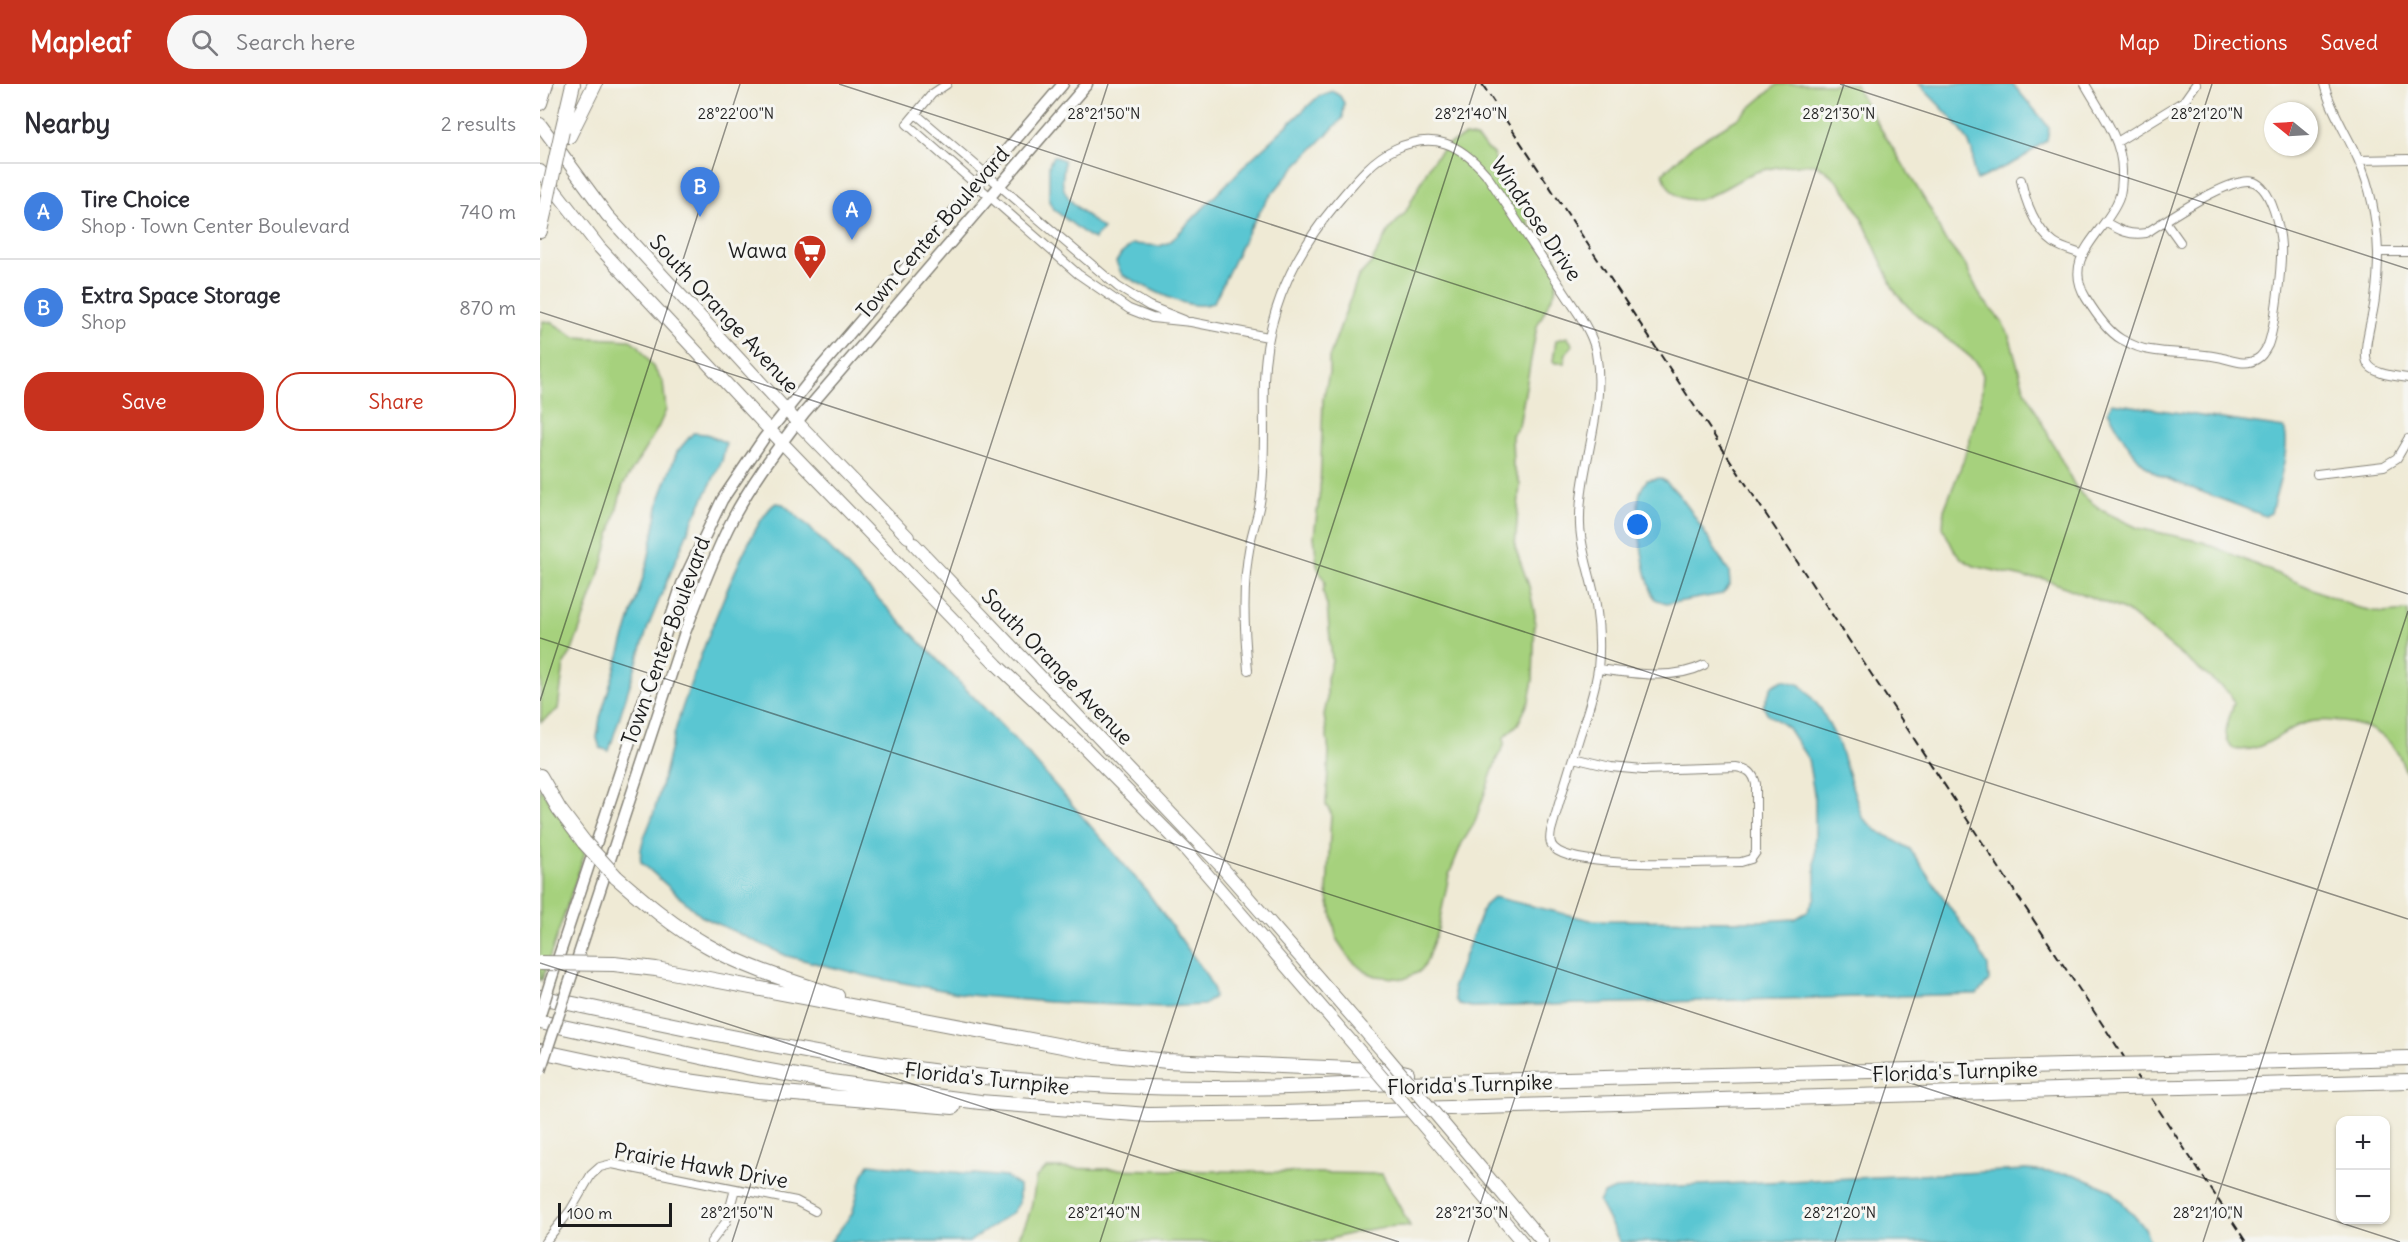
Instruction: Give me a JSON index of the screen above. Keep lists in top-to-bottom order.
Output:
{
  "streets": {
    "highway": ["Florida's Turnpike"],
    "main road": ["Town Center Boulevard", "South Orange Avenue"],
    "street": ["Windrose Drive", "Prairie Hawk Drive"]
  },
  "crossings": [
    ["Town Center Boulevard", "South Orange Avenue"]
  ],
  "places": {
    "supermarket": ["Wawa"]
  },
  "scale_bar": "100 m",
  "north": "left",
  "page": {
    "header": "Mapleaf",
    "search": "Search here",
    "nav": ["Map", "Directions", "Saved"],
    "heading": ["Nearby", "2 results"],
    "list": [
      {
        "mark": "A",
        "name": "Tire Choice",
        "note": "Shop · Town Center Boulevard",
        "value": "740 m"
      },
      {
        "mark": "B",
        "name": "Extra Space Storage",
        "note": "Shop",
        "value": "870 m"
      }
    ],
    "pins": ["B", "A"],
    "buttons": ["Save", "Share"],
    "map_buttons": ["+", "−"],
    "scale": "100 m"
  },
  "coordinates": [
    "28°22'00\"N",
    "28°21'50\"N",
    "28°21'40\"N",
    "28°21'30\"N",
    "28°21'20\"N",
    "28°21'10\"N"
  ]
}
